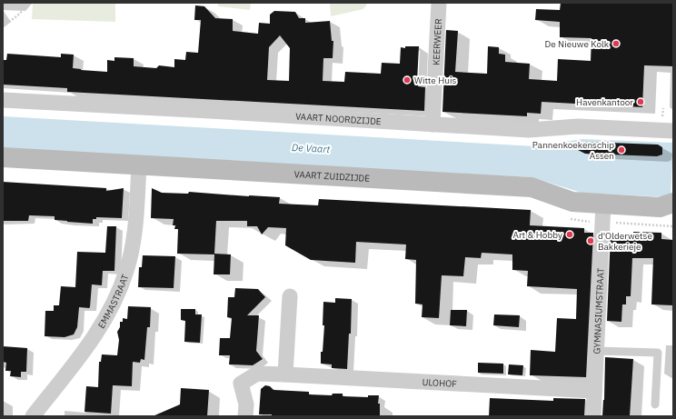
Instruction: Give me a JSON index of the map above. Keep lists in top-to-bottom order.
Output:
{
  "streets": {
    "main road": ["VAART ZUIDZIJDE"],
    "street": [
      "KEERWEER",
      "VAART NOORDZIJDE",
      "EMMASTRAAT",
      "GYMNASIUMSTRAAT",
      "ULOHOF"
    ]
  },
  "crossings": [
    ["KEERWEER", "VAART NOORDZIJDE"],
    ["VAART ZUIDZIJDE", "EMMASTRAAT"],
    ["VAART ZUIDZIJDE", "GYMNASIUMSTRAAT"],
    ["GYMNASIUMSTRAAT", "ULOHOF"]
  ],
  "water": ["De Vaart"],
  "places": [
    "De Nieuwe Kolk",
    "Witte Huis",
    "Havenkantoor",
    "Pannenkoekenschip Assen",
    "Art & Hobby",
    "d'Olderwetse Bakkerieje"
  ]
}
